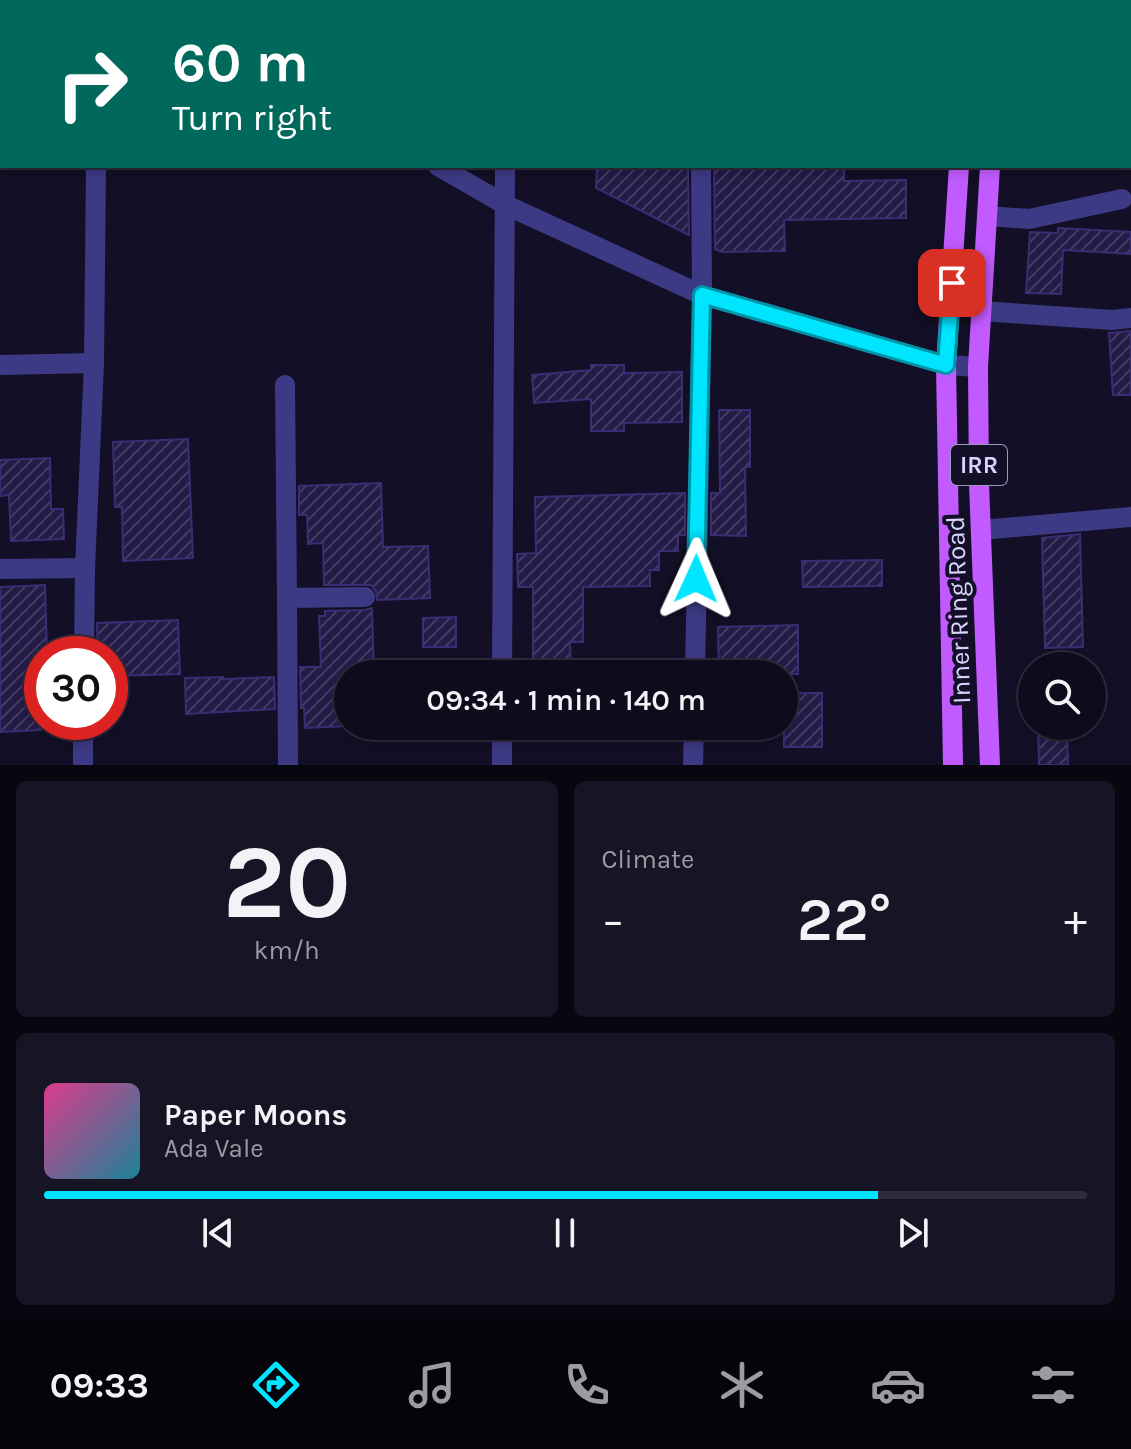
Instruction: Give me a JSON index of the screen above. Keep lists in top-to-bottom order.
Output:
{
  "streets": {
    "main road": ["IRR", "Inner Ring Road"]
  },
  "page": {
    "turn": ["60 m", "Turn right"],
    "limit": "30",
    "trip": "09:34 · 1 min · 140 m",
    "tile": [
      ["20", "km/h"],
      "Climate"
    ],
    "heat": ["−", "22°", "+"],
    "song": ["Paper Moons", "Ada Vale"],
    "tabs": "09:33"
  }
}
